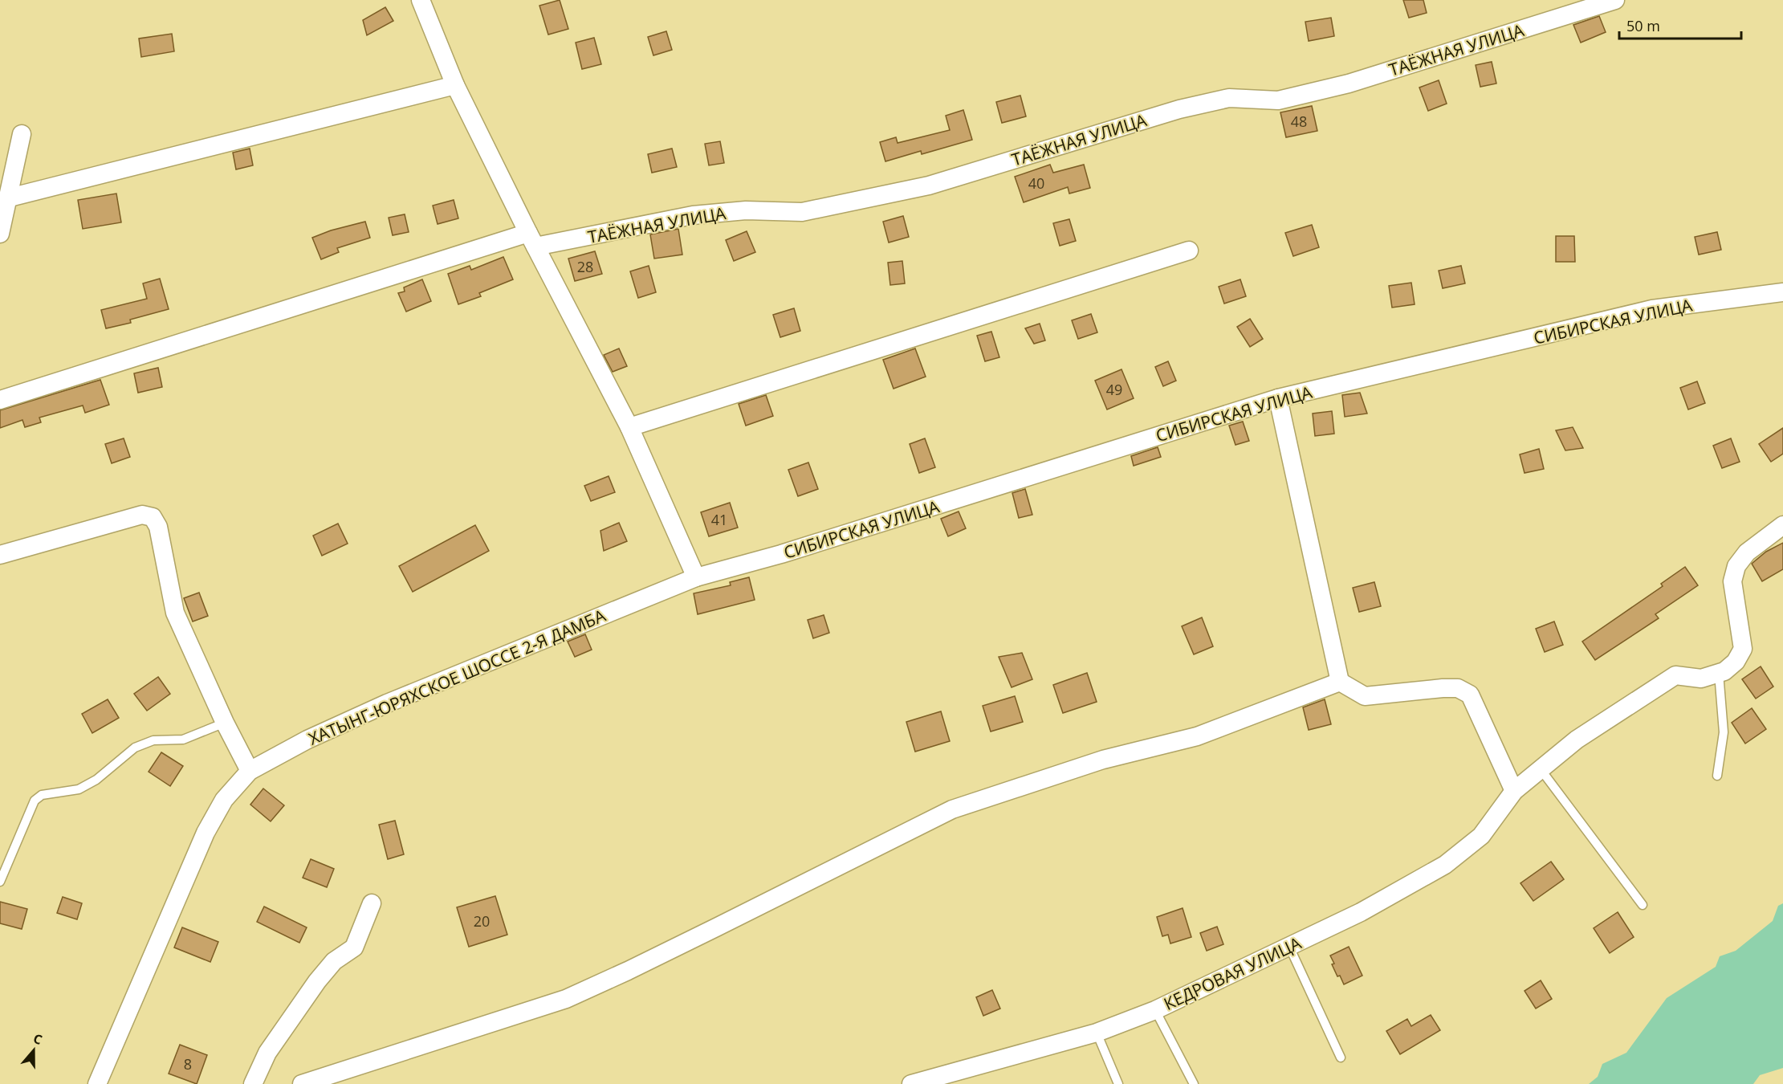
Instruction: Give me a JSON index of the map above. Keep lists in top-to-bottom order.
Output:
{
  "streets": {
    "street": [
      "ТАЁЖНАЯ УЛИЦА",
      "СИБИРСКАЯ УЛИЦА",
      "ХАТЫНГ-ЮРЯХСКОЕ ШОССЕ 2-Я ДАМБА",
      "КЕДРОВАЯ УЛИЦА"
    ]
  },
  "crossings": [
    ["СИБИРСКАЯ УЛИЦА", "ХАТЫНГ-ЮРЯХСКОЕ ШОССЕ 2-Я ДАМБА"]
  ],
  "house_numbers": [
    "48",
    "40",
    "28",
    "49",
    "41",
    "20",
    "8"
  ],
  "scale_bar": "50 m",
  "north": "top"
}
